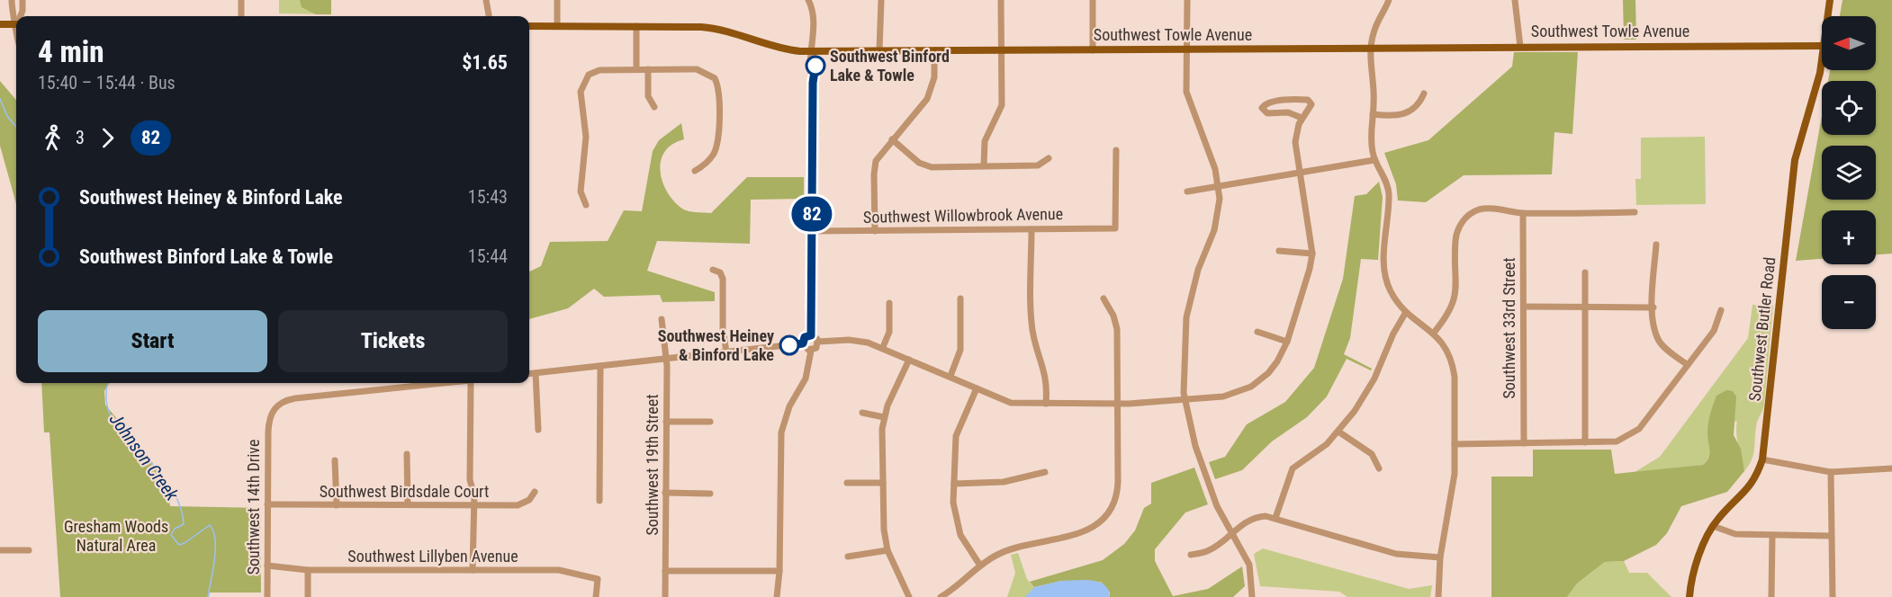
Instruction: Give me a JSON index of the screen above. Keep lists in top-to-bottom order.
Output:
{
  "streets": {
    "main road": ["Southwest Towle Avenue", "Southwest Butler Road"],
    "street": [
      "Southwest Willowbrook Avenue",
      "Southwest 33rd Street",
      "Southwest 19th Street",
      "Southwest Birdsdale Court",
      "Southwest 14th Drive",
      "Southwest Lillyben Avenue"
    ]
  },
  "crossings": [
    ["Southwest Birdsdale Court", "Southwest 14th Drive"],
    ["Southwest 14th Drive", "Southwest Lillyben Avenue"]
  ],
  "water": ["Johnson Creek"],
  "parks": ["Gresham Woods Natural Area"],
  "places": ["Southwest Binford Lake & Towle", "Southwest Heiney & Binford Lake"],
  "lines": ["bus line 82"],
  "north": "left",
  "page": {
    "on_map": "82",
    "map_buttons": ["+", "−"],
    "heading": ["4 min", "15:40 – 15:44 · Bus", "$1.65"],
    "legs": ["3", "82"],
    "list": [
      {
        "name": "Southwest Heiney & Binford Lake",
        "value": "15:43"
      },
      {
        "name": "Southwest Binford Lake & Towle",
        "value": "15:44"
      }
    ],
    "buttons": ["Start", "Tickets"]
  }
}
